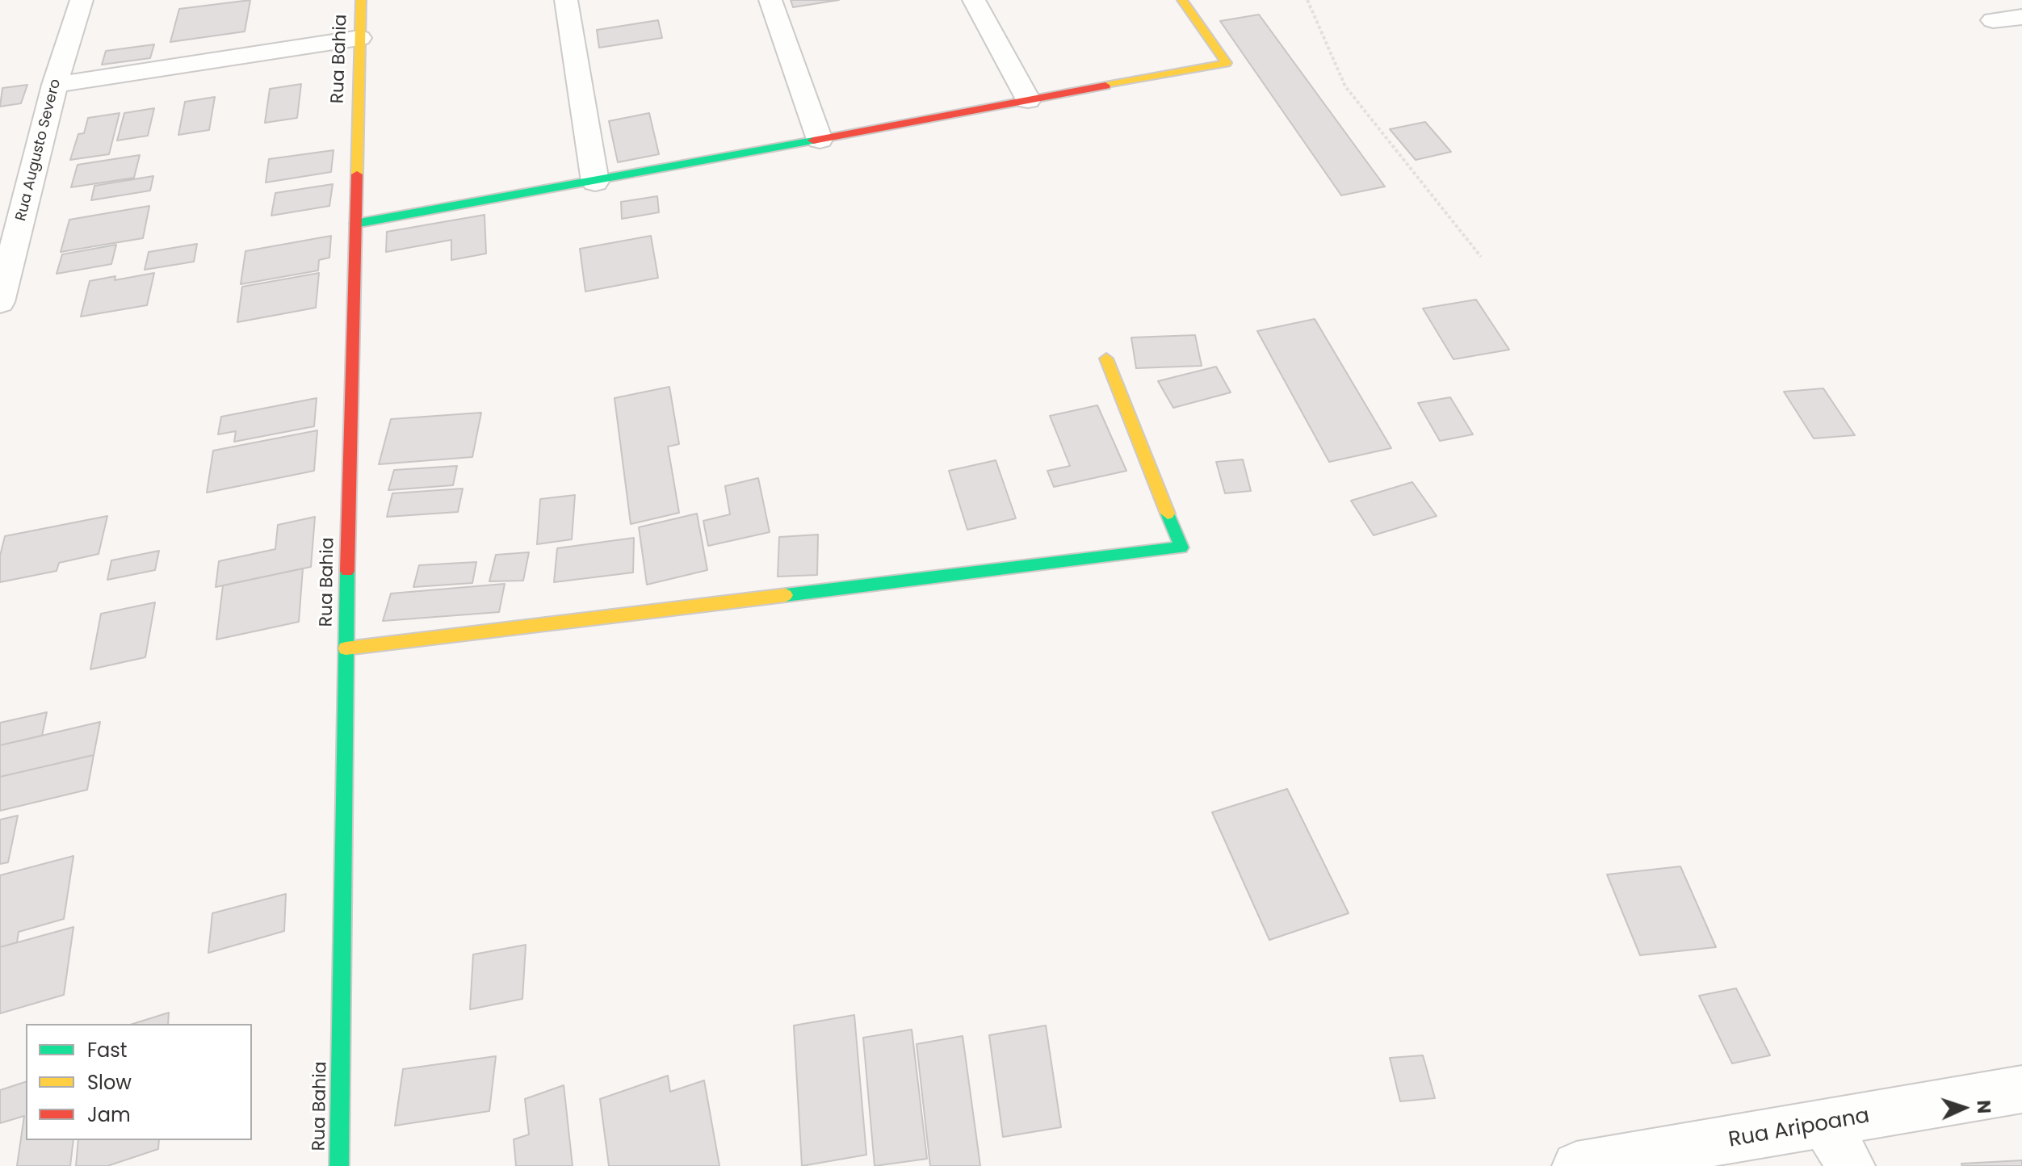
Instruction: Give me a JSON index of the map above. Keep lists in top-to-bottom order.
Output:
{
  "streets": {
    "street": ["Rua Bahia", "Rua Augusto Severo", "Rua Aripoana"]
  },
  "legend": ["Fast", "Slow", "Jam"],
  "north": "right"
}
